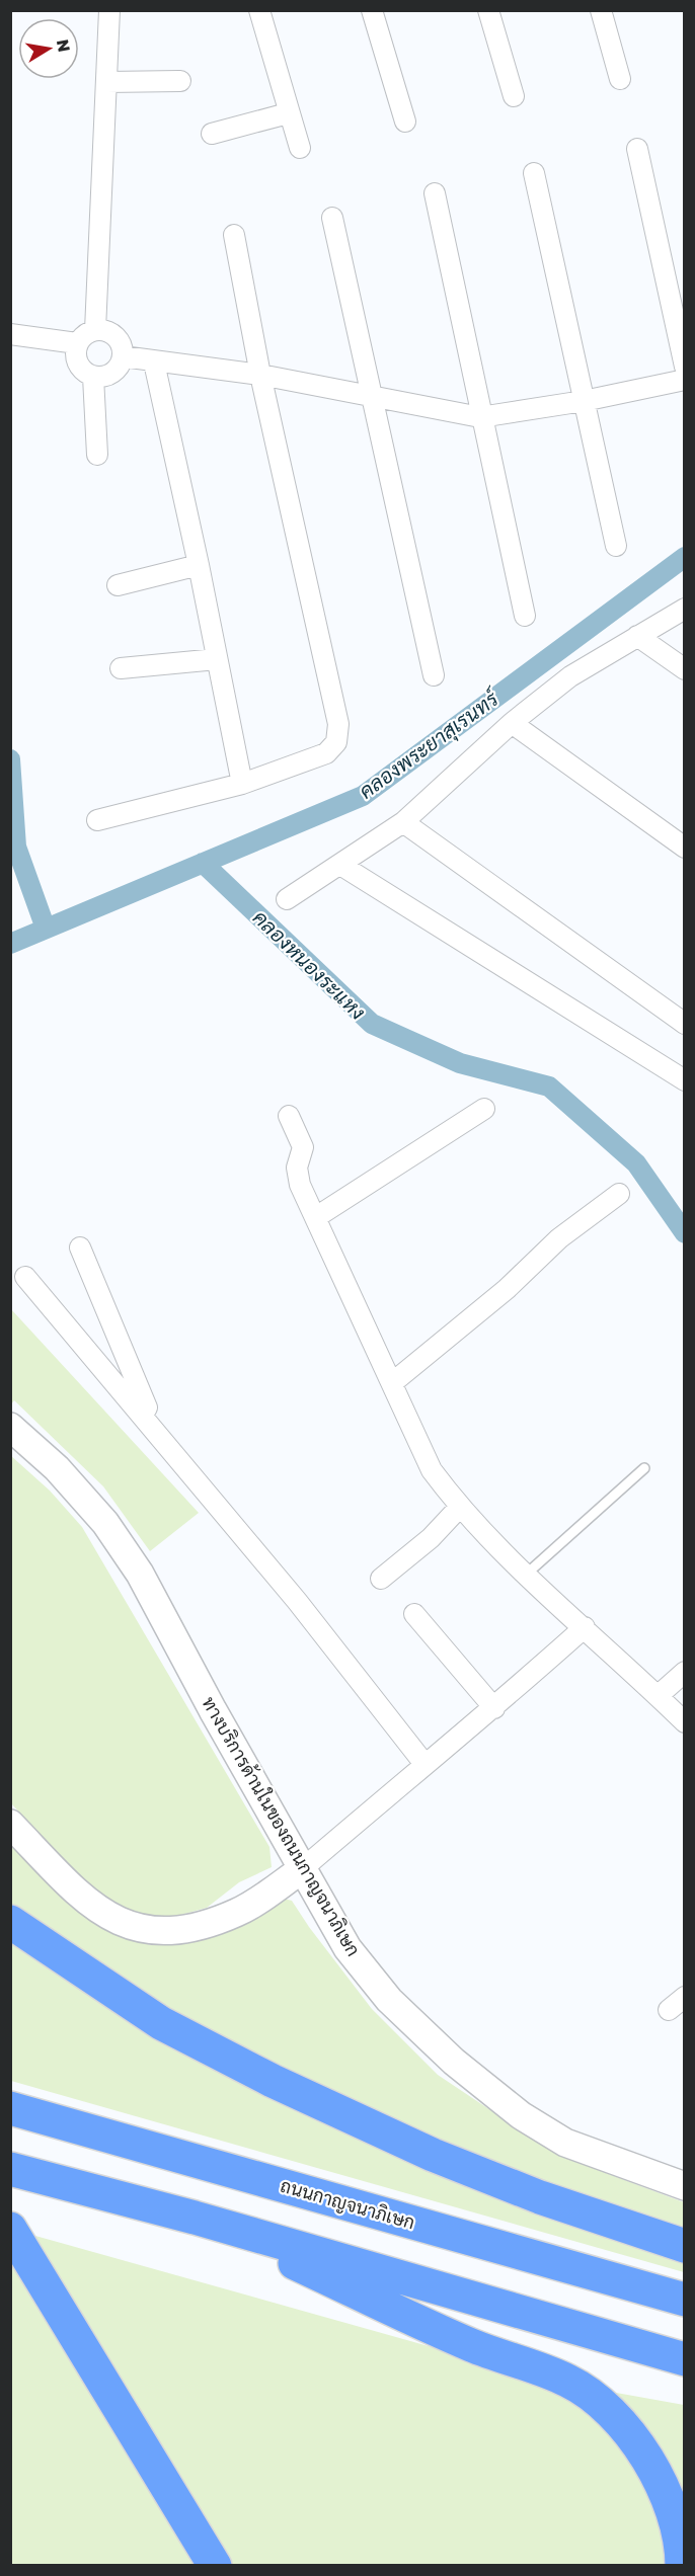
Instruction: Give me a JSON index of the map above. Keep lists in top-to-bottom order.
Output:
{
  "streets": {
    "highway": ["ถนนกาญจนาภิเษก"],
    "main road": ["ทางบริการด้านในของถนนกาญจนาภิเษก"]
  },
  "water": ["คลองพระยาสุเรนทร์", "คลองหนองระแหง"],
  "north": "right"
}
